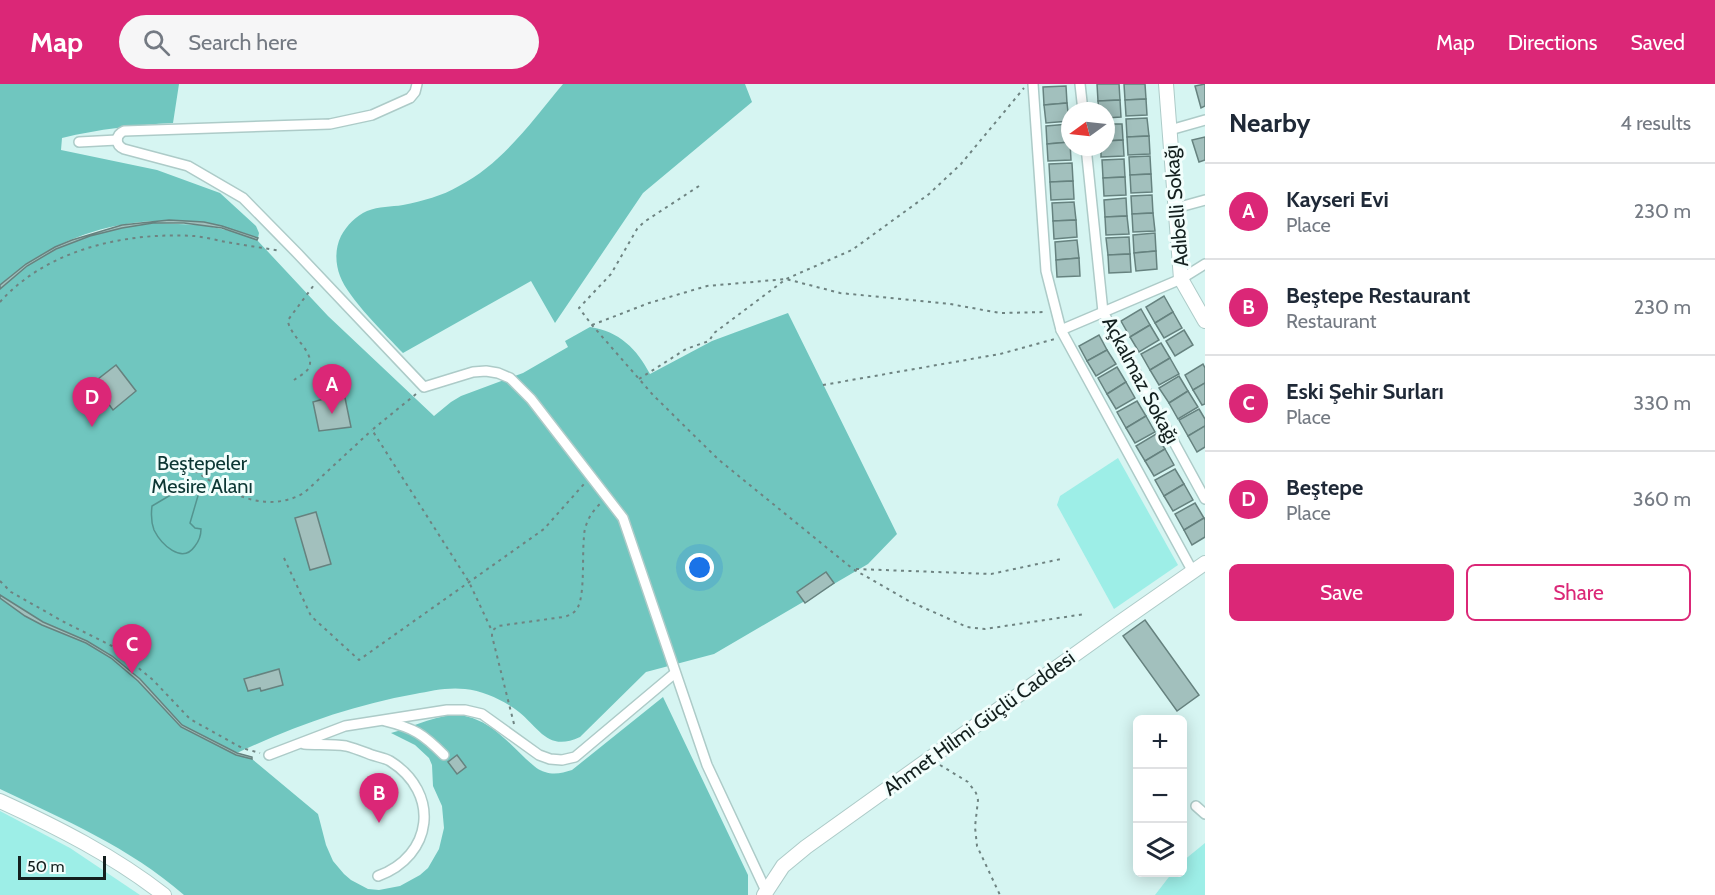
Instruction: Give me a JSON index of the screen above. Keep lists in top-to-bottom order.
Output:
{
  "streets": {
    "street": ["Adıbelli Sokağı", "Açkalmaz Sokağı", "Ahmet Hilmi Güçlü Caddesi"]
  },
  "parks": ["Beştepeler Mesire Alanı"],
  "scale_bar": "50 m",
  "north": "left",
  "page": {
    "header": "Map",
    "search": "Search here",
    "nav": ["Map", "Directions", "Saved"],
    "heading": ["Nearby", "4 results"],
    "list": [
      {
        "mark": "A",
        "name": "Kayseri Evi",
        "note": "Place",
        "value": "230 m"
      },
      {
        "mark": "B",
        "name": "Beştepe Restaurant",
        "note": "Restaurant",
        "value": "230 m"
      },
      {
        "mark": "C",
        "name": "Eski Şehir Surları",
        "note": "Place",
        "value": "330 m"
      },
      {
        "mark": "D",
        "name": "Beştepe",
        "note": "Place",
        "value": "360 m"
      }
    ],
    "pins": [
      "A",
      "D",
      "C",
      "B"
    ],
    "buttons": ["Save", "Share"],
    "map_buttons": ["+", "−"],
    "scale": "50 m"
  }
}
